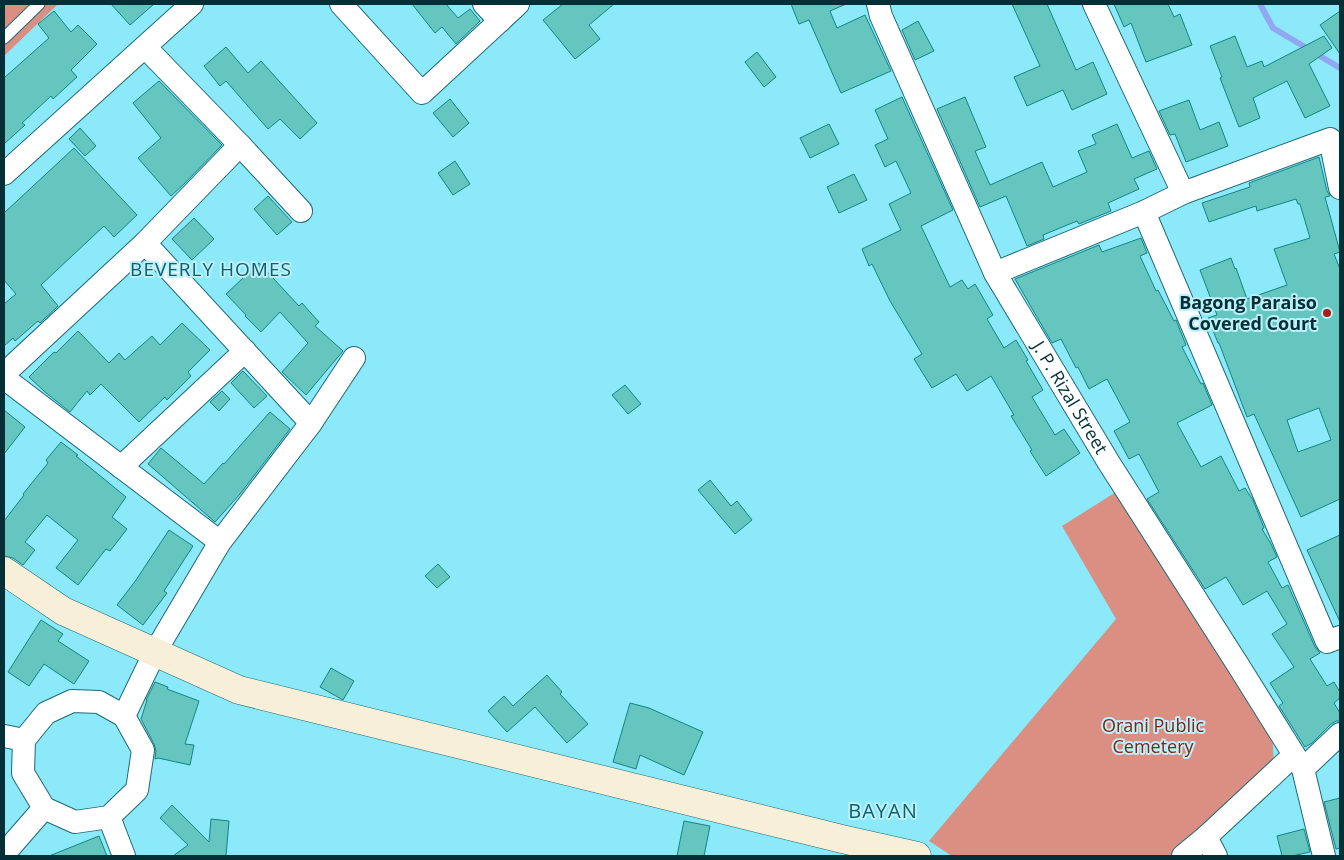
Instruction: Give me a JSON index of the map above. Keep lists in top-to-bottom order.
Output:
{
  "streets": {
    "street": ["J. P. Rizal Street"]
  },
  "districts": ["BEVERLY HOMES", "BAYAN"],
  "parks": ["Orani Public Cemetery"],
  "places": ["Bagong Paraiso Covered Court"]
}
